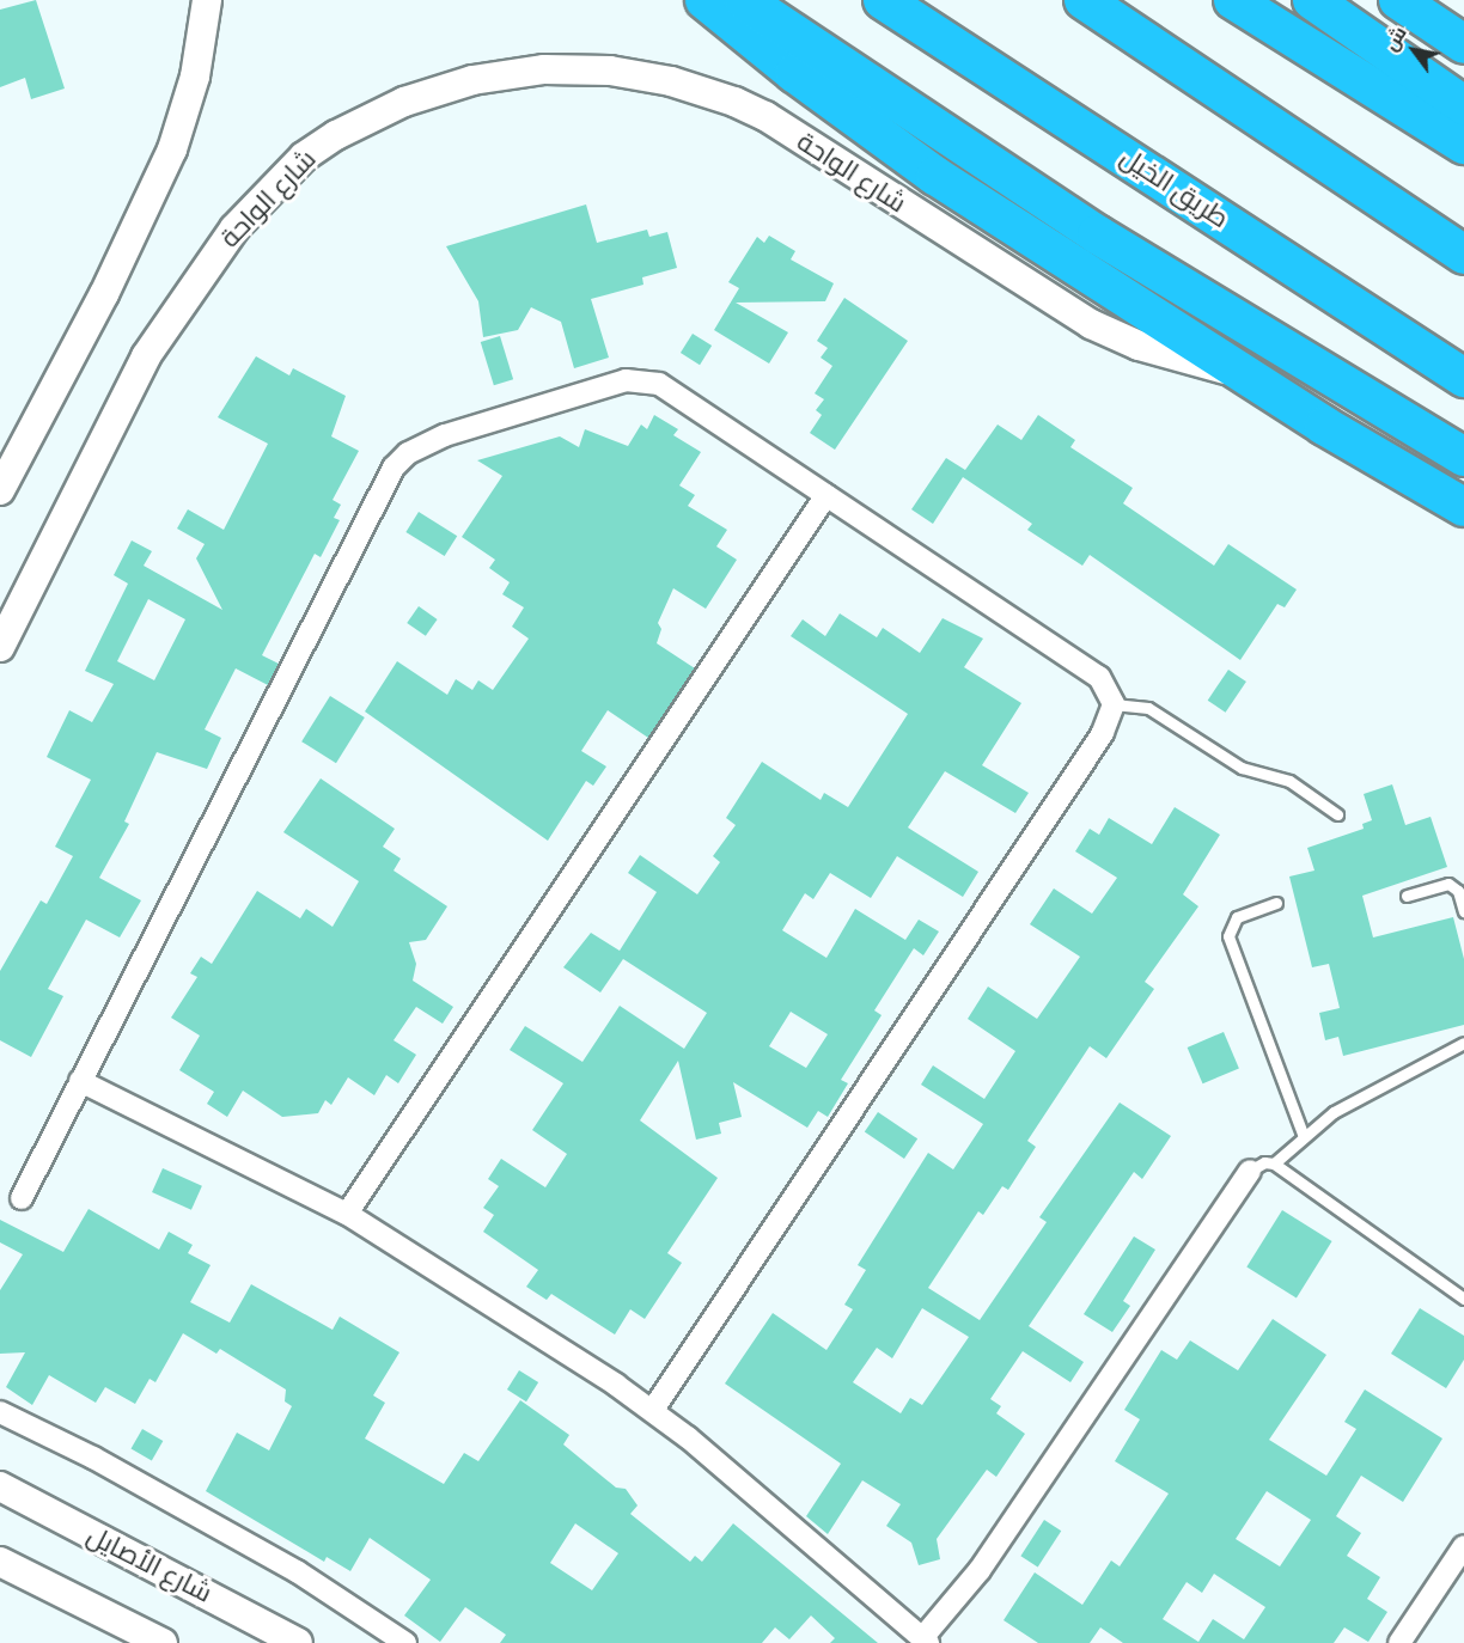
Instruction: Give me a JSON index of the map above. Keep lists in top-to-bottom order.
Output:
{
  "streets": {
    "highway": ["طريق الخيل"],
    "street": ["شارع الواحة", "شارع الأصايل"]
  },
  "north": "top left"
}
